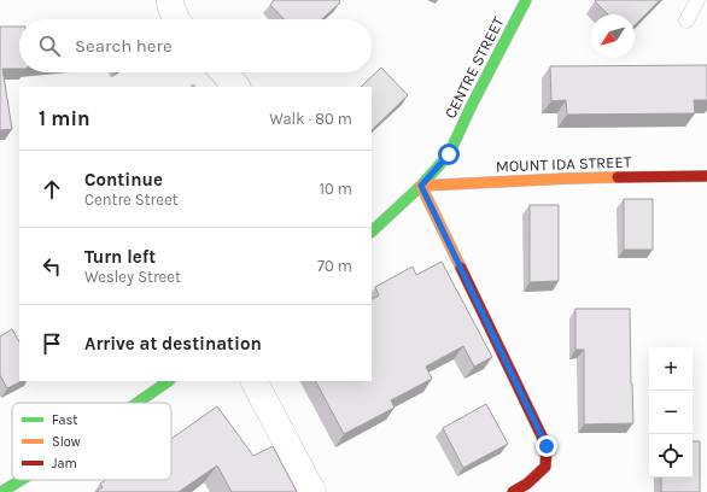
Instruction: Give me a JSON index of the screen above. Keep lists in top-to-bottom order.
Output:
{
  "streets": {
    "street": ["CENTRE STREET", "MOUNT IDA STREET"]
  },
  "crossings": [
    ["CENTRE STREET", "MOUNT IDA STREET"]
  ],
  "legend": ["Fast", "Slow", "Jam"],
  "north": "bottom left",
  "page": {
    "search": "Search here",
    "heading": ["1 min", "Walk · 80 m"],
    "list": [
      ["Continue", "Centre Street", "10 m"],
      ["Turn left", "Wesley Street", "70 m"],
      "Arrive at destination"
    ],
    "map_buttons": ["+", "−"]
  }
}
